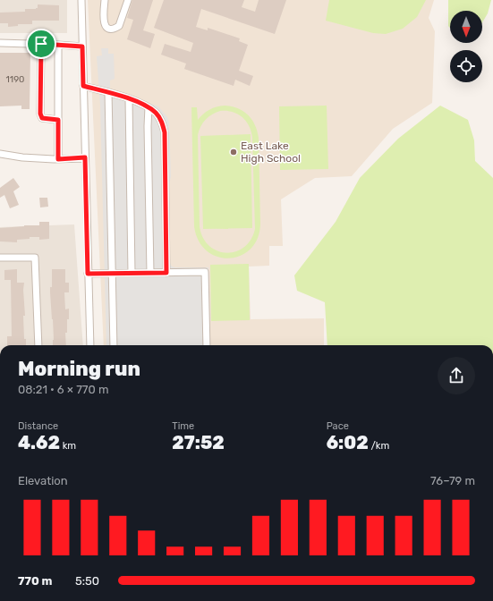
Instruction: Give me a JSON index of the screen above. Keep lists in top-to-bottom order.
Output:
{
  "places": ["East Lake High School"],
  "house_numbers": ["1190"],
  "north": "bottom",
  "page": {
    "heading": ["Morning run", "08:21 · 6 × 770 m"],
    "stats": [
      ["Distance", "4.62 km"],
      ["Time", "27:52"],
      ["Pace", "6:02 /km"]
    ],
    "chart": ["Elevation", "76–79 m"],
    "list": [
      {
        "name": "770 m",
        "note": "5:50"
      }
    ]
  }
}
